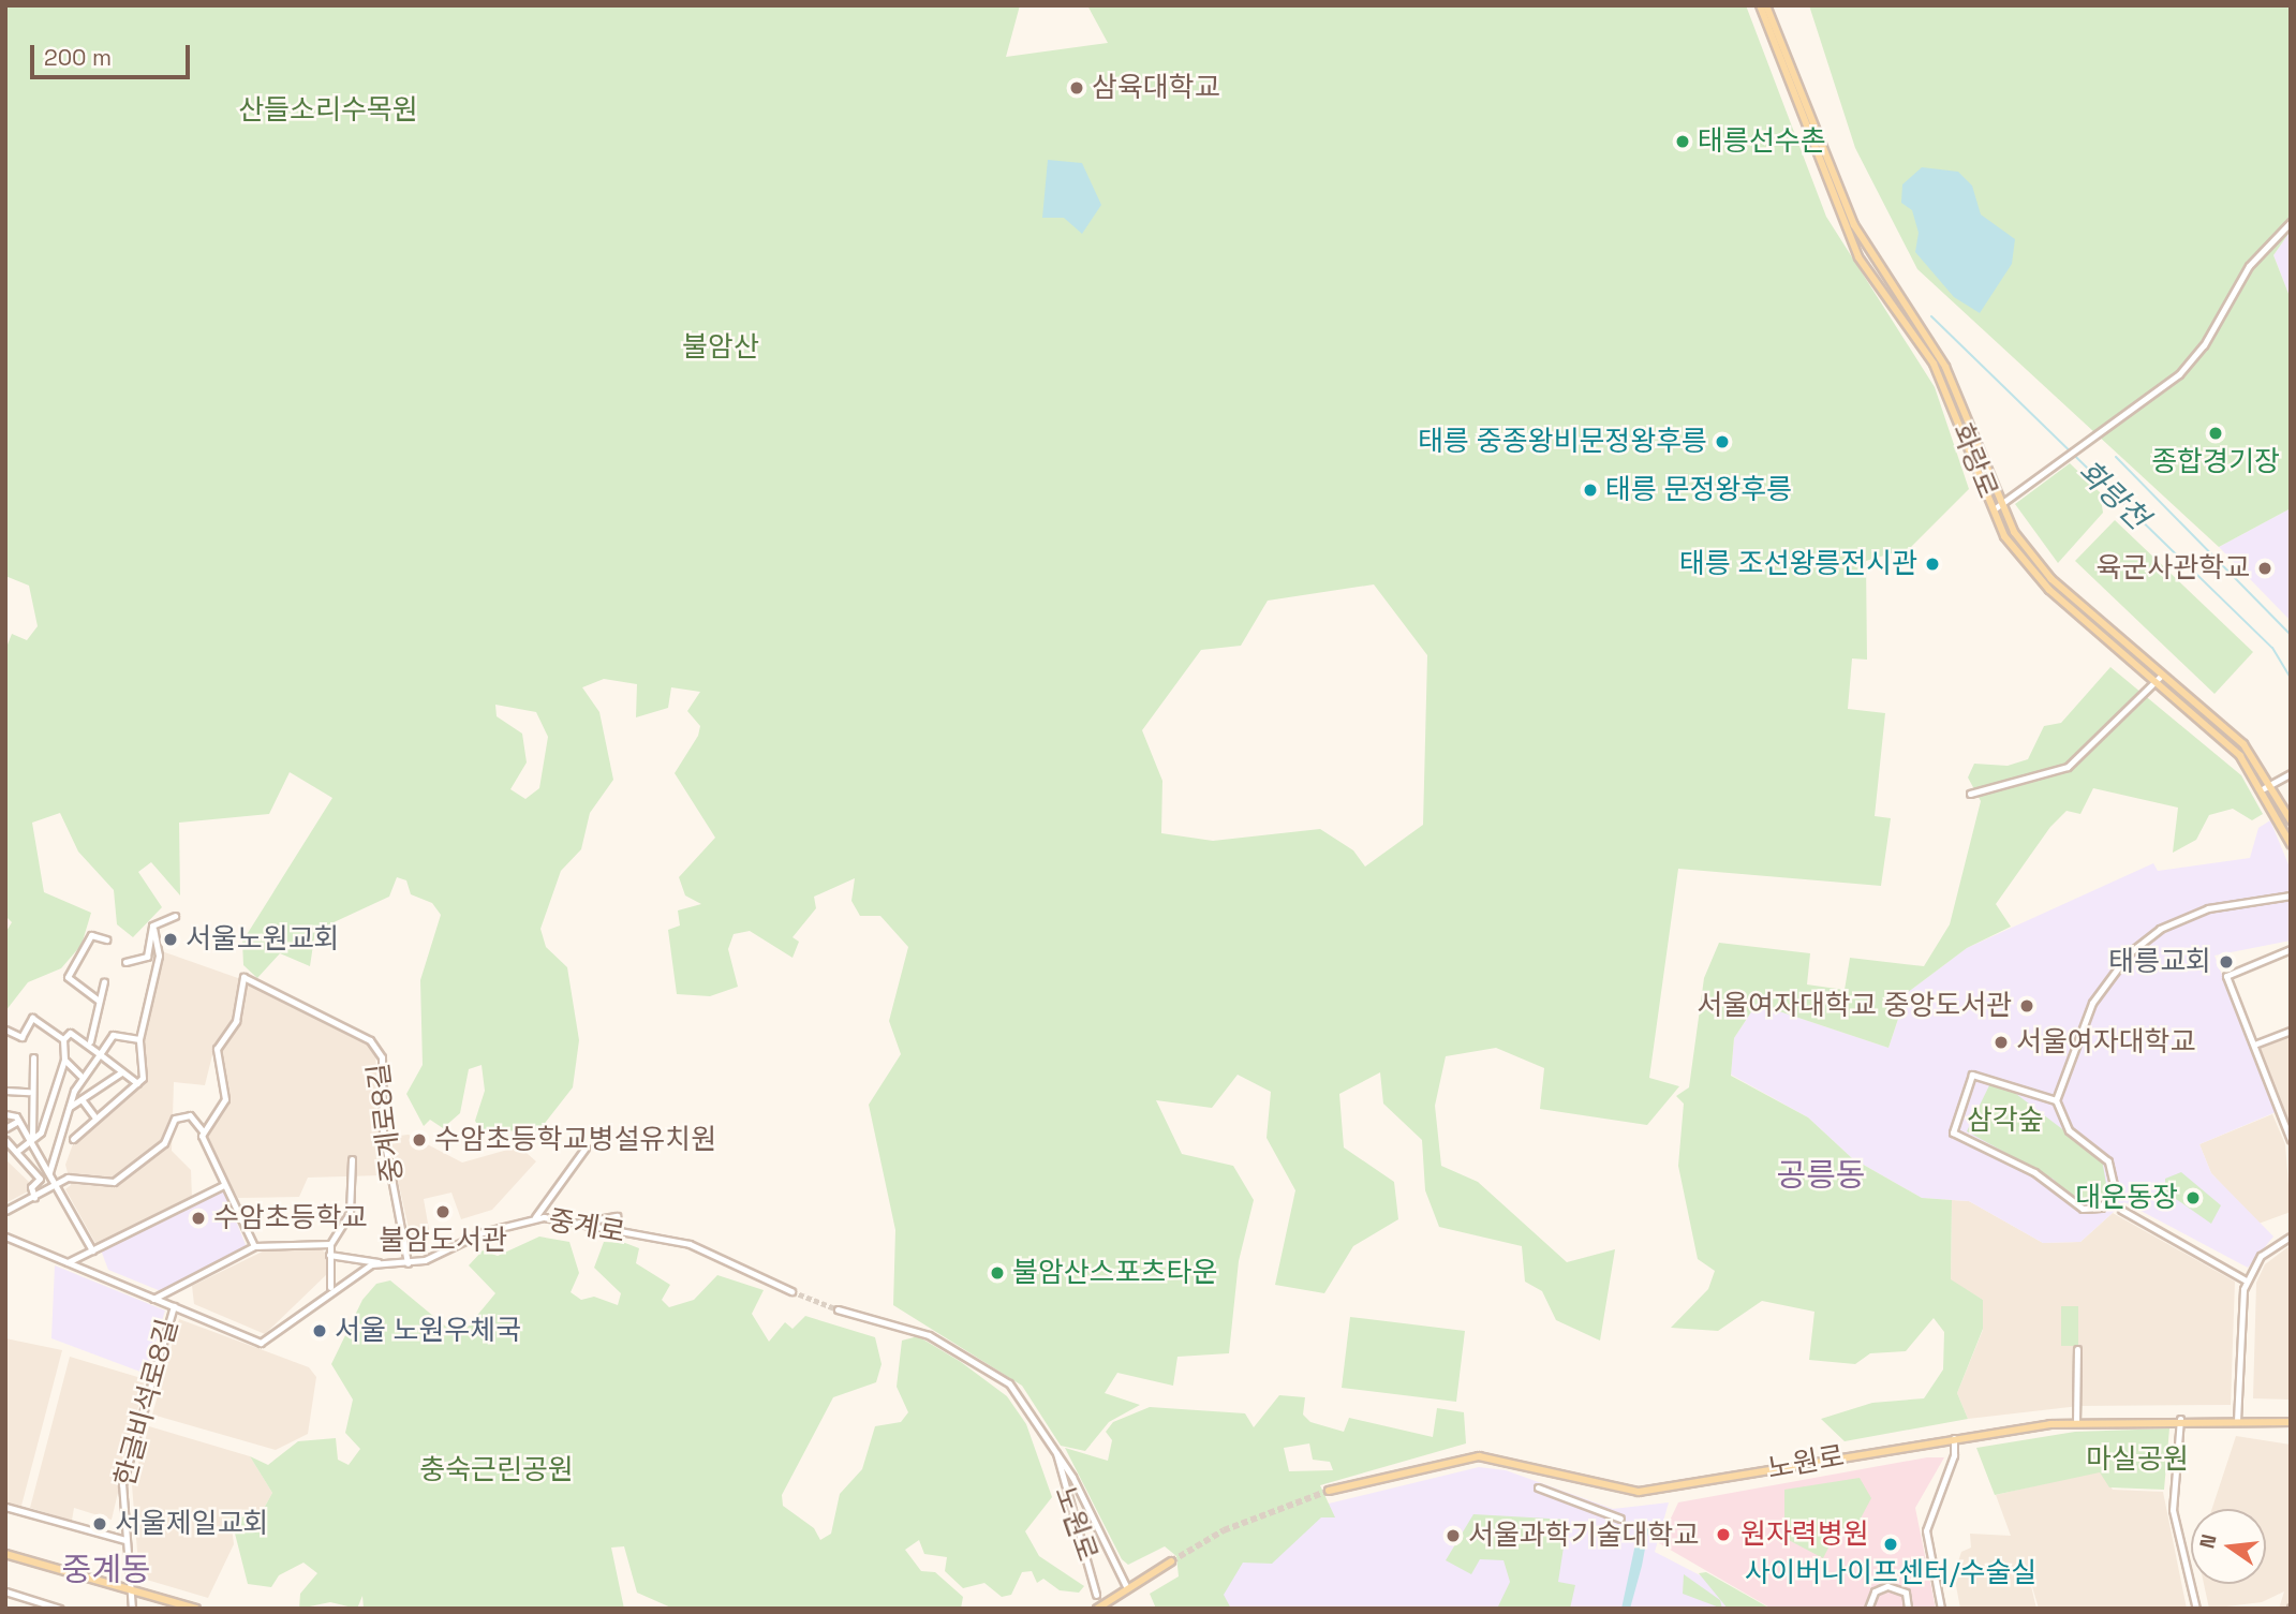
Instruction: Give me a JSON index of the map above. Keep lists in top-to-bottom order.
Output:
{
  "streets": {
    "main road": ["화랑로", "노원로"],
    "street": ["중계로8길", "중계로", "한글비석로8길"]
  },
  "crossings": [
    ["중계로8길", "중계로"],
    ["중계로", "한글비석로8길"]
  ],
  "districts": ["공릉동", "중계동"],
  "water": ["화랑천"],
  "parks": [
    "산들소리수목원",
    "불암산",
    "삼각숲",
    "마실공원",
    "충숙근린공원"
  ],
  "places": [
    "삼육대학교",
    "태릉선수촌",
    "종합경기장",
    "태릉 중종왕비문정왕후릉",
    "태릉 문정왕후릉",
    "태릉 조선왕릉전시관",
    "육군사관학교",
    "서울노원교회",
    "태릉교회",
    "서울여자대학교 중앙도서관",
    "서울여자대학교",
    "수암초등학교병설유치원",
    "대운동장",
    "불암도서관",
    "수암초등학교",
    "불암산스포츠타운",
    "서울 노원우체국",
    "서울제일교회",
    "원자력병원",
    "서울과학기술대학교",
    "사이버나이프센터/수술실"
  ],
  "scale_bar": "200 m",
  "north": "left"
}
